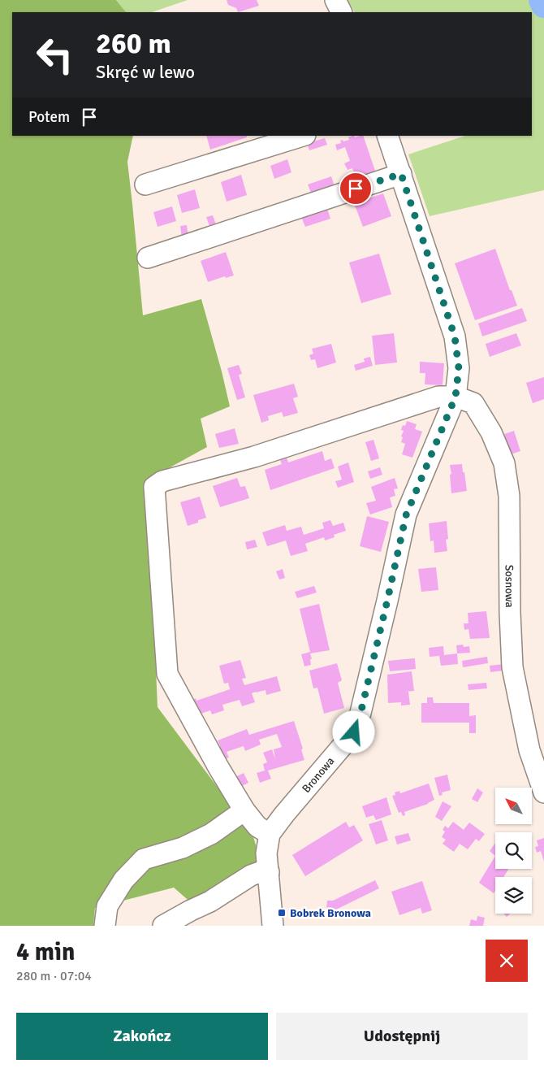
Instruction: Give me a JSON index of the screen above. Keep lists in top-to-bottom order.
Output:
{
  "streets": {
    "street": ["Sosnowa", "Bronowa"]
  },
  "crossings": [
    ["Sosnowa", "Bronowa"]
  ],
  "places": {
    "transit": ["Bobrek Bronowa"]
  },
  "north": "top left",
  "page": {
    "turn": ["260 m", "Skręć w lewo"],
    "then": "Potem",
    "heading": ["4 min", "280 m · 07:04"],
    "buttons": ["Zakończ", "Udostępnij"]
  }
}
